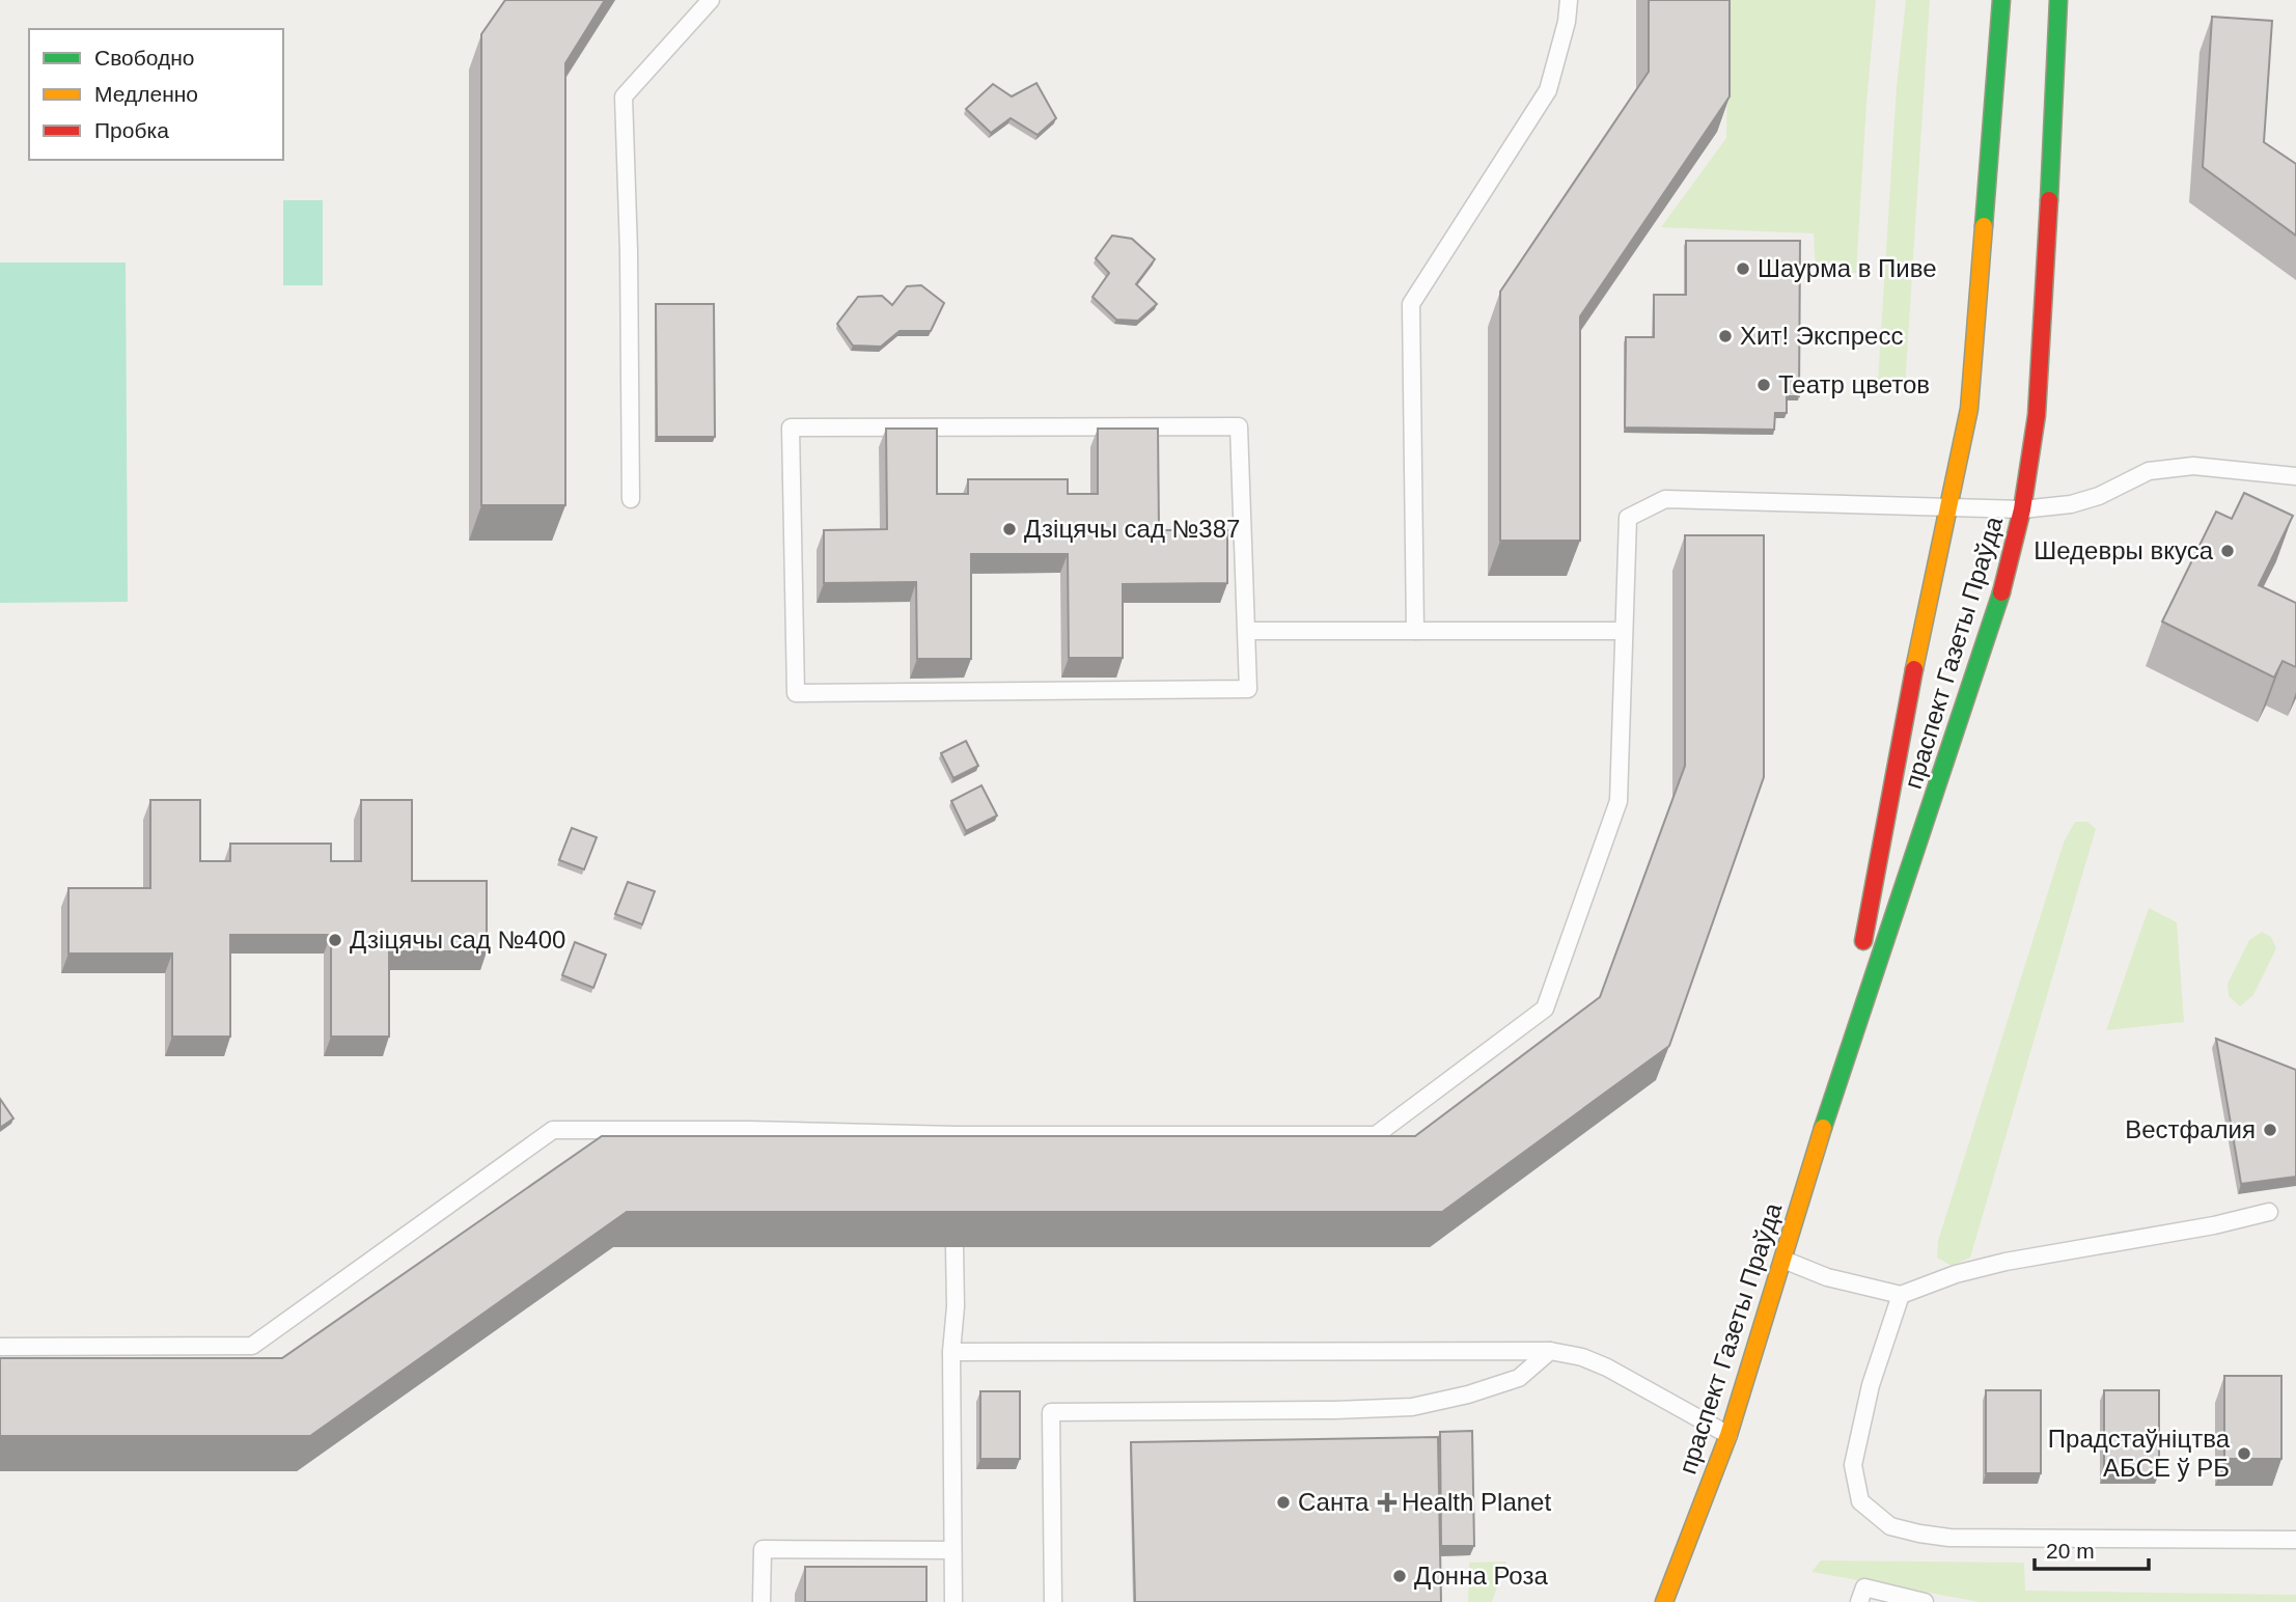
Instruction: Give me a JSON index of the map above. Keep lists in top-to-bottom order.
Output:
{
  "streets": {
    "street": ["праспект Газеты Праўда"]
  },
  "places": {
    "other": [
      "Шаурма в Пиве",
      "Хит! Экспресс",
      "Театр цветов",
      "Дзіцячы сад №387",
      "Шедевры вкуса",
      "Дзіцячы сад №400",
      "Вестфалия",
      "Прадстаўніцтва АБСЕ ў РБ",
      "Санта",
      "Донна Роза"
    ],
    "health": ["Health Planet"]
  },
  "legend": ["Свободно", "Медленно", "Пробка"],
  "scale_bar": "20 m"
}
